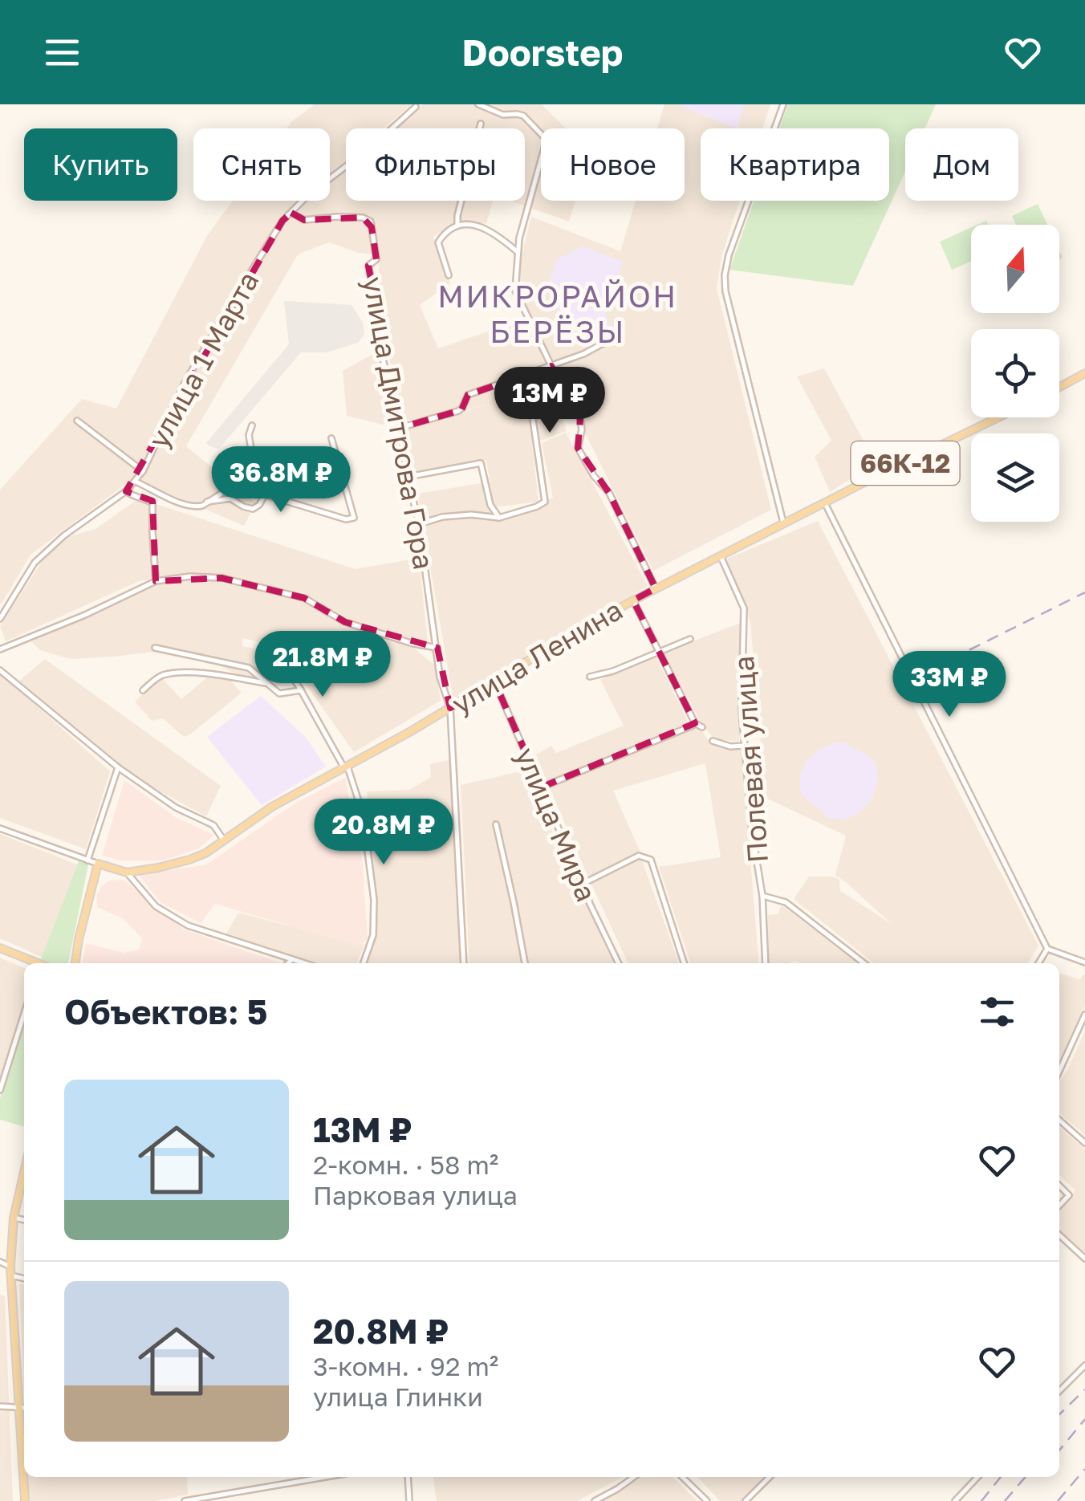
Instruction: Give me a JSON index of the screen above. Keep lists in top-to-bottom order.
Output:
{
  "streets": {
    "main road": ["66К-12", "улица Ленина"],
    "street": [
      "улица 1 Марта",
      "улица Дмитрова Гора",
      "Полевая улица",
      "улица Мира"
    ]
  },
  "crossings": [
    ["улица 1 Марта", "улица Дмитрова Гора"],
    ["улица Дмитрова Гора", "улица Ленина"],
    ["улица Ленина", "Полевая улица"],
    ["улица Ленина", "улица Мира"]
  ],
  "districts": ["МИКРОРАЙОН БЕРЁЗЫ"],
  "north": "top",
  "page": {
    "header": "Doorstep",
    "chip": [
      "Купить",
      "Снять",
      "Фильтры",
      "Новое",
      "Квартира",
      "Дом"
    ],
    "price": [
      "13M ₽",
      "36.8M ₽",
      "21.8M ₽",
      "33M ₽",
      "20.8M ₽"
    ],
    "heading": "Объектов: 5",
    "list": [
      {
        "name": "13M ₽",
        "note": "2-комн. · 58 m² · Парковая улица"
      },
      {
        "name": "20.8M ₽",
        "note": "3-комн. · 92 m² · улица Глинки"
      }
    ]
  }
}
